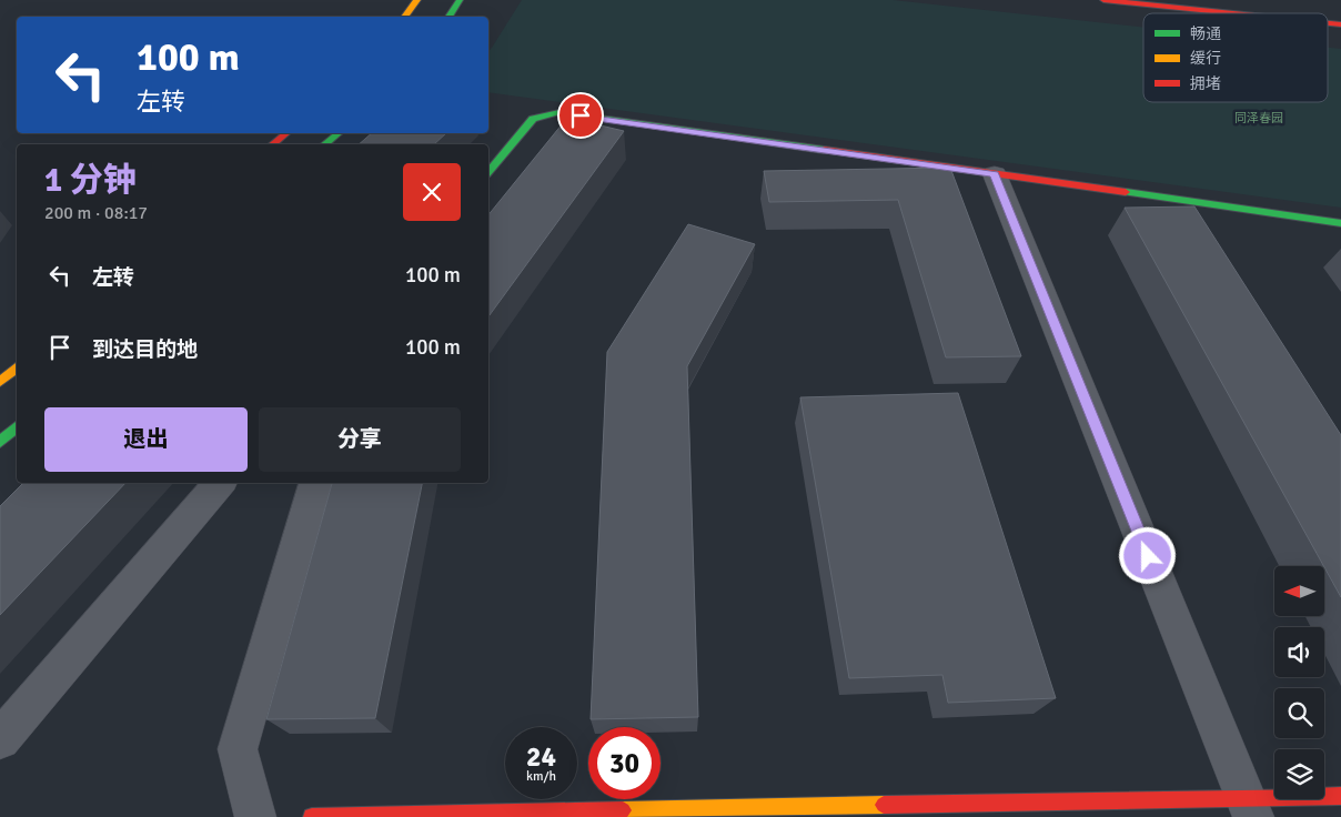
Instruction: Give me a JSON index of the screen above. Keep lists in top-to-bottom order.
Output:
{
  "parks": ["同泽春园"],
  "legend": ["畅通", "缓行", "拥堵"],
  "north": "left",
  "page": {
    "turn": ["100 m", "左转"],
    "heading": ["1 分钟", "200 m · 08:17"],
    "list": [
      {
        "name": "左转",
        "value": "100 m"
      },
      {
        "name": "到达目的地",
        "value": "100 m"
      }
    ],
    "buttons": ["退出", "分享"],
    "speed": "24 km/h",
    "limit": "30"
  }
}
